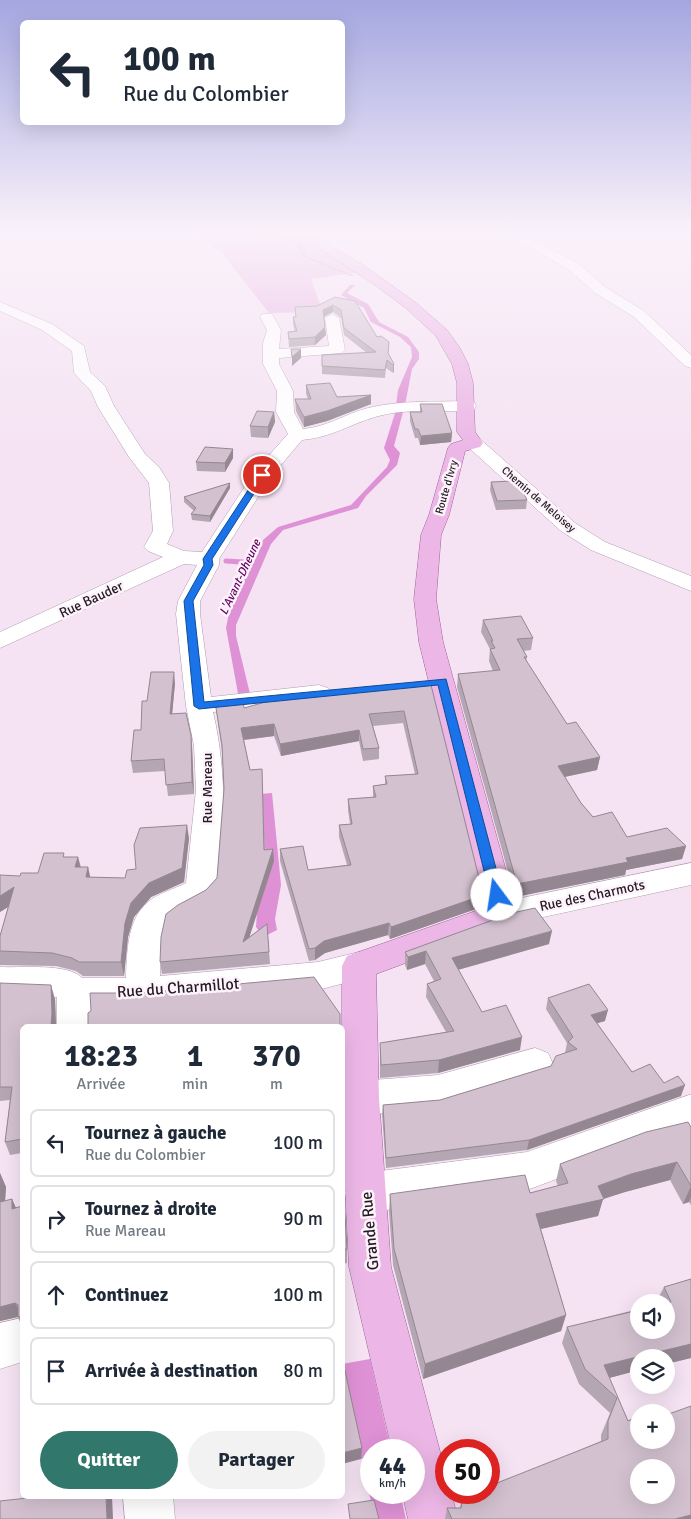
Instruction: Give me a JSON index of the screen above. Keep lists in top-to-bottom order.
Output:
{
  "streets": {
    "main road": ["Route d'Ivry", "Rue des Charmots", "Grande Rue"],
    "street": [
      "Chemin de Meloisey",
      "Rue Bauder",
      "Rue Mareau",
      "Rue du Charmillot"
    ]
  },
  "crossings": [
    ["Route d'Ivry", "Chemin de Meloisey"],
    ["Route d'Ivry", "Rue des Charmots"],
    ["Rue Mareau", "Rue du Charmillot"],
    ["Rue des Charmots", "Rue du Charmillot"],
    ["Rue des Charmots", "Grande Rue"],
    ["Rue du Charmillot", "Grande Rue"]
  ],
  "water": ["L'Avant-Dheune"],
  "page": {
    "turn": ["100 m", "Rue du Colombier"],
    "eta": [
      "18:23",
      "Arrivée",
      "1",
      "min",
      "370",
      "m"
    ],
    "list": [
      {
        "name": "Tournez à gauche",
        "note": "Rue du Colombier",
        "value": "100 m"
      },
      {
        "name": "Tournez à droite",
        "note": "Rue Mareau",
        "value": "90 m"
      },
      {
        "name": "Continuez",
        "value": "100 m"
      },
      {
        "name": "Arrivée à destination",
        "value": "80 m"
      }
    ],
    "map_buttons": ["+", "−"],
    "buttons": ["Quitter", "Partager"],
    "speed": "44 km/h",
    "limit": "50"
  }
}
